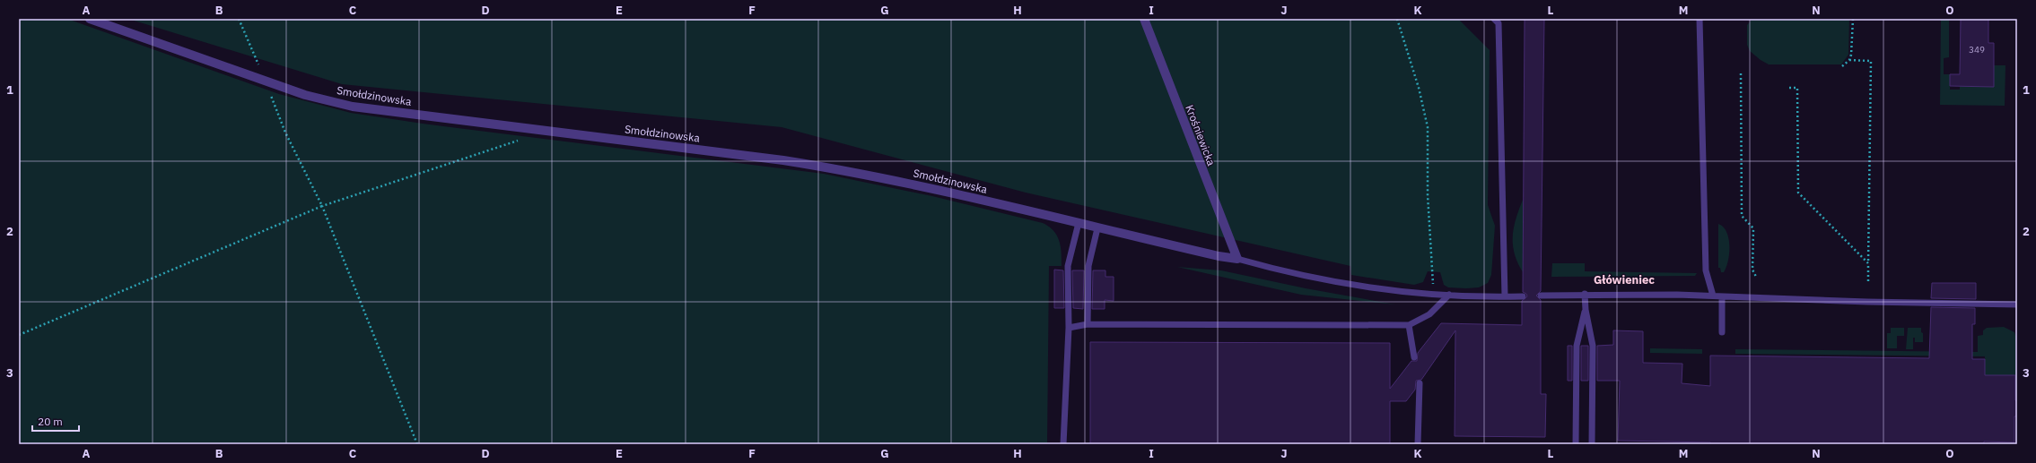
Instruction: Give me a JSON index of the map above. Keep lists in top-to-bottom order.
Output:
{
  "streets": {
    "street": ["Smołdzinowska", "Krośniewicka"]
  },
  "crossings": [
    ["Smołdzinowska", "Krośniewicka"]
  ],
  "districts": ["Główieniec"],
  "house_numbers": ["349"],
  "scale_bar": "20 m",
  "grid": {
    "columns": [
      "A",
      "B",
      "C",
      "D",
      "E",
      "F",
      "G",
      "H",
      "I",
      "J",
      "K",
      "L",
      "M",
      "N",
      "O"
    ],
    "rows": ["1", "2", "3"]
  }
}
